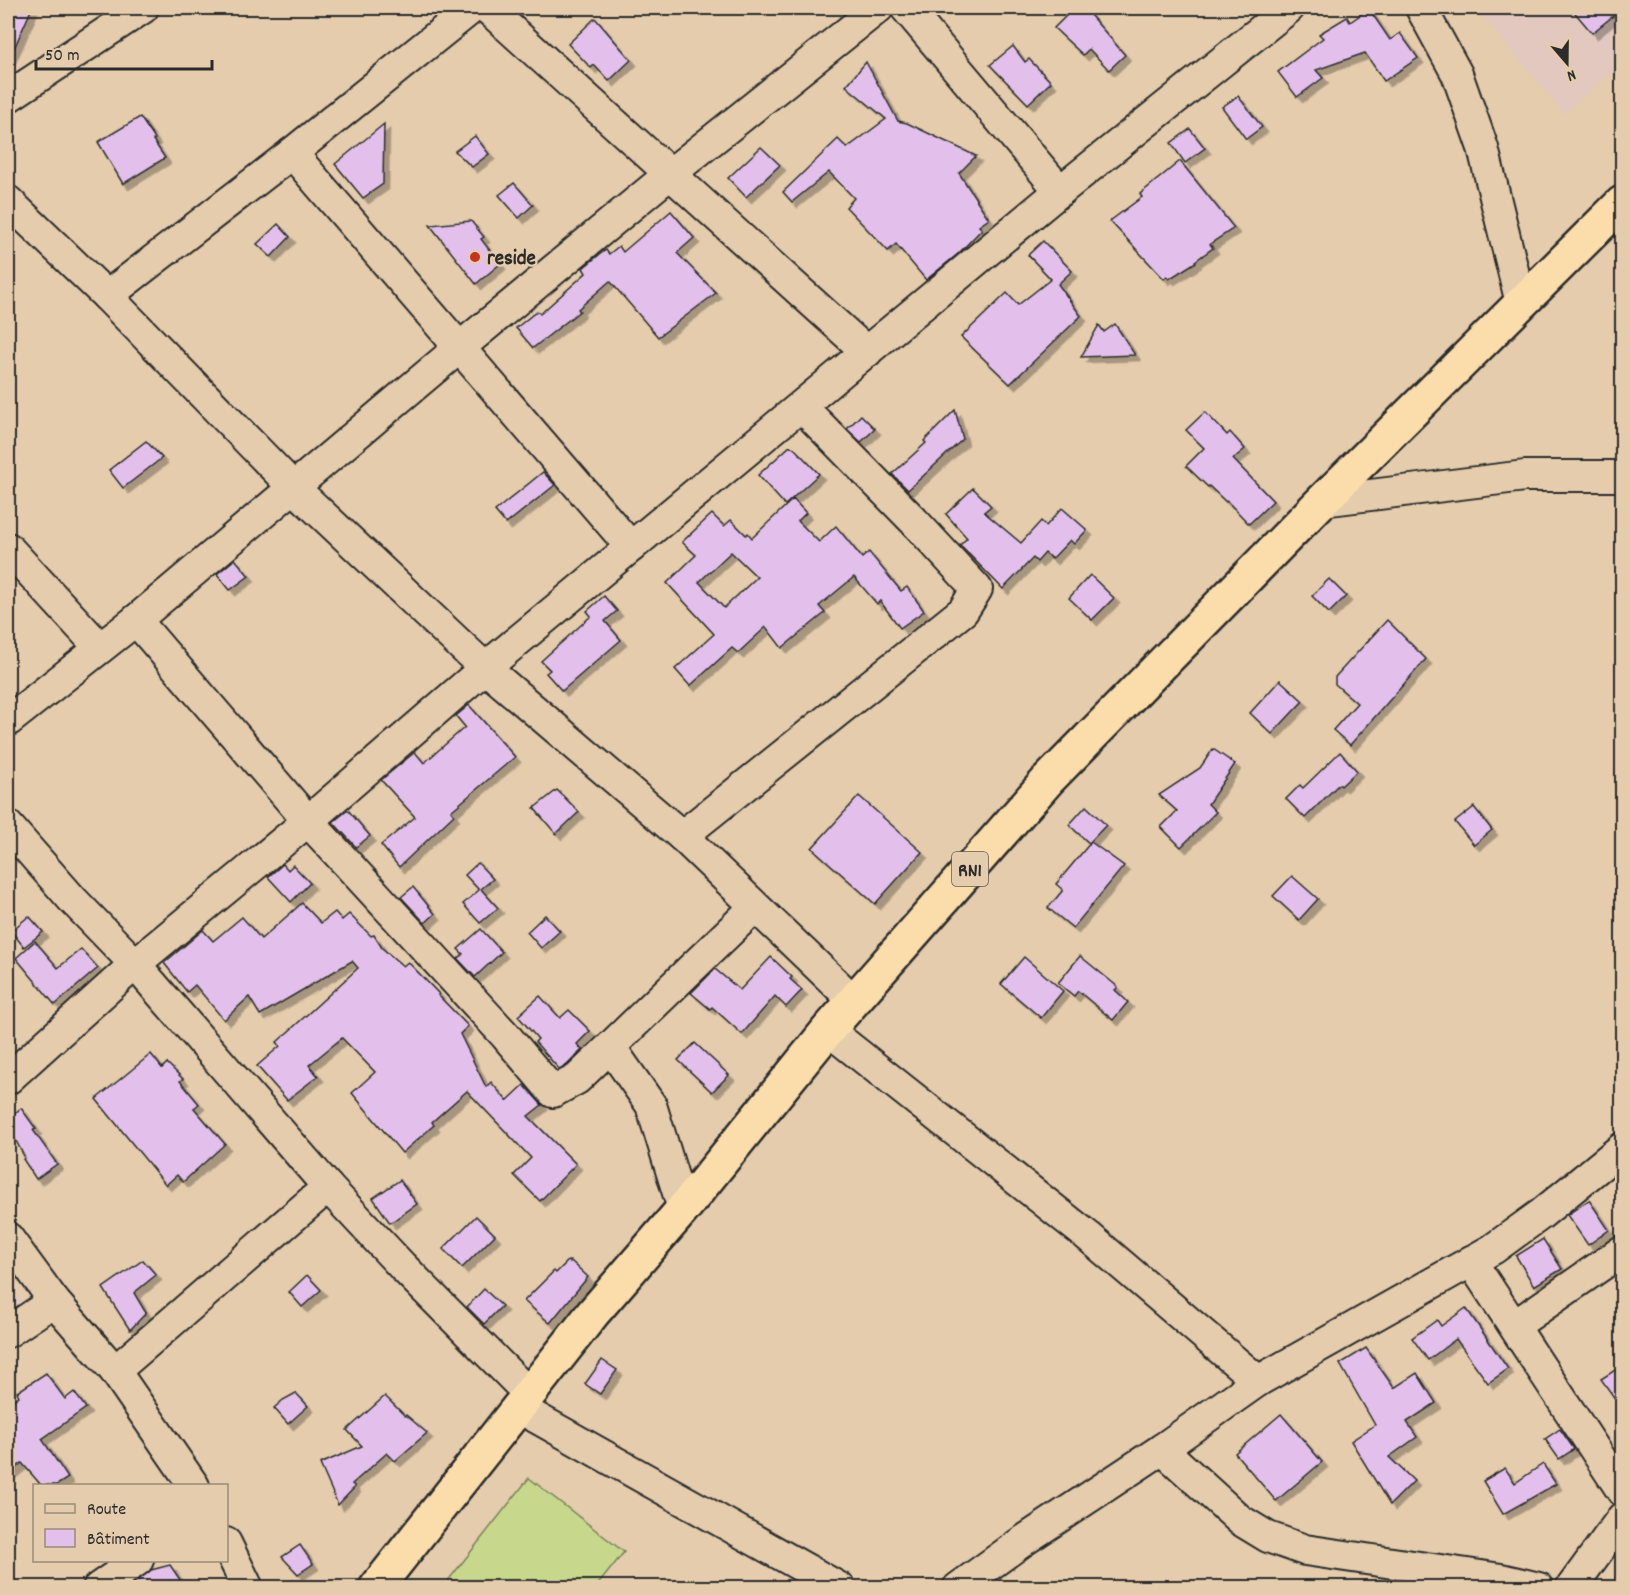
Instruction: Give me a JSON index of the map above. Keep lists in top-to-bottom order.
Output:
{
  "streets": {
    "highway": ["RN1"]
  },
  "places": ["reside"],
  "legend": ["Route", "Bâtiment"],
  "scale_bar": "50 m",
  "north": "bottom"
}
